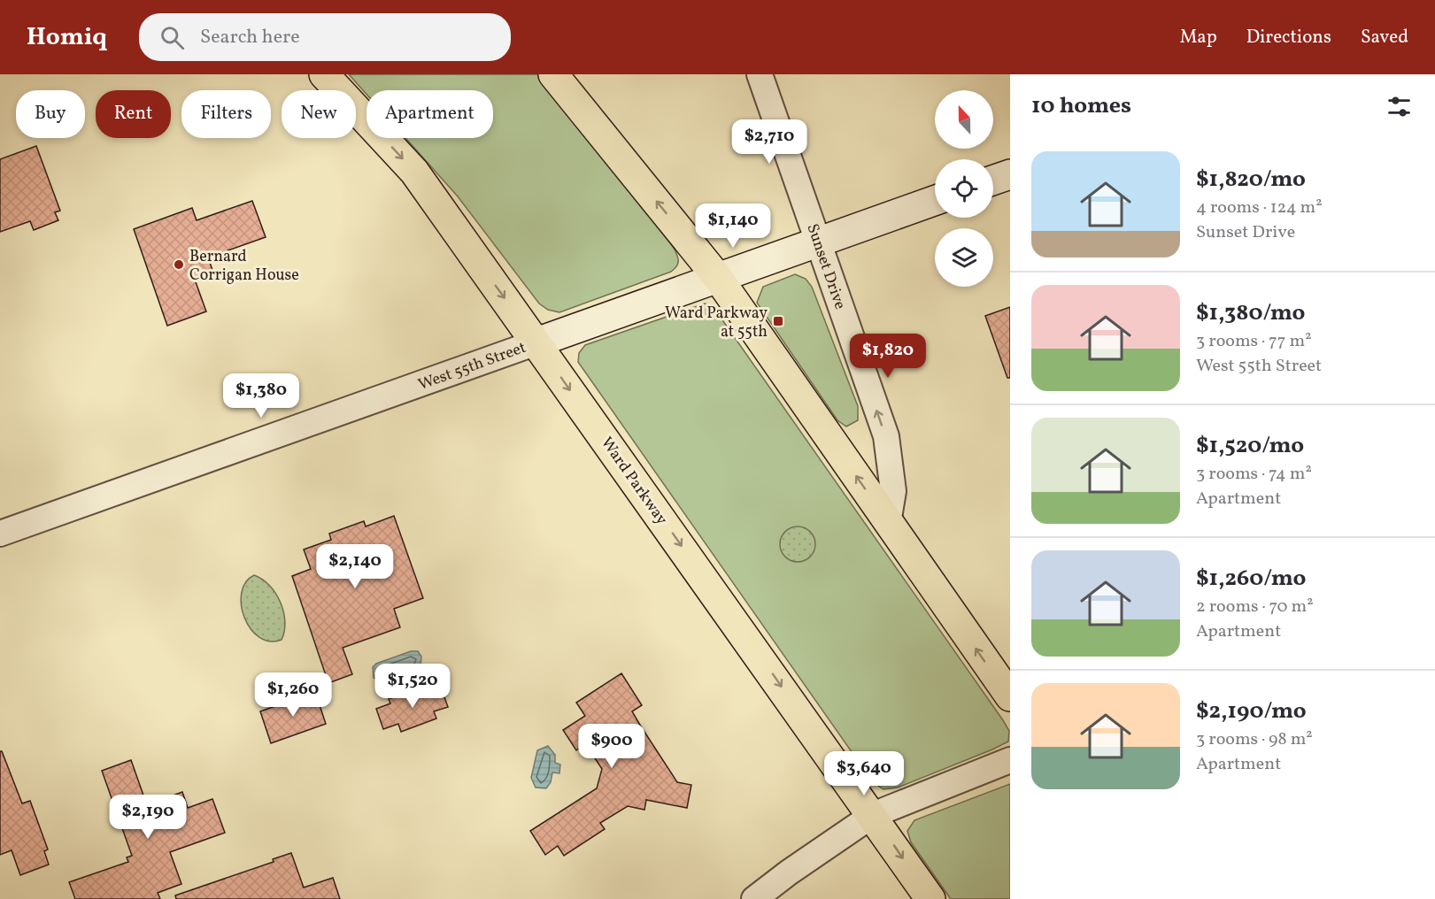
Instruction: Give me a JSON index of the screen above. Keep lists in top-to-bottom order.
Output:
{
  "streets": {
    "main road": ["West 55th Street", "Ward Parkway"],
    "street": ["Sunset Drive"]
  },
  "crossings": [
    ["Sunset Drive", "West 55th Street"],
    ["West 55th Street", "Ward Parkway"]
  ],
  "one_way": ["Sunset Drive"],
  "places": {
    "other": ["Bernard Corrigan House"],
    "transit": ["Ward Parkway at 55th"]
  },
  "north": "top",
  "page": {
    "header": "Homiq",
    "search": "Search here",
    "nav": ["Map", "Directions", "Saved"],
    "heading": "10 homes",
    "chip": [
      "Buy",
      "Rent",
      "Filters",
      "New",
      "Apartment"
    ],
    "price": [
      "$2,710",
      "$1,140",
      "$1,820",
      "$1,380",
      "$2,140",
      "$1,520",
      "$1,260",
      "$900",
      "$3,640",
      "$2,190"
    ],
    "list": [
      {
        "name": "$1,820/mo",
        "note": "4 rooms · 124 m² · Sunset Drive"
      },
      {
        "name": "$1,380/mo",
        "note": "3 rooms · 77 m² · West 55th Street"
      },
      {
        "name": "$1,520/mo",
        "note": "3 rooms · 74 m² · Apartment"
      },
      {
        "name": "$1,260/mo",
        "note": "2 rooms · 70 m² · Apartment"
      },
      {
        "name": "$2,190/mo",
        "note": "3 rooms · 98 m² · Apartment"
      }
    ]
  }
}
